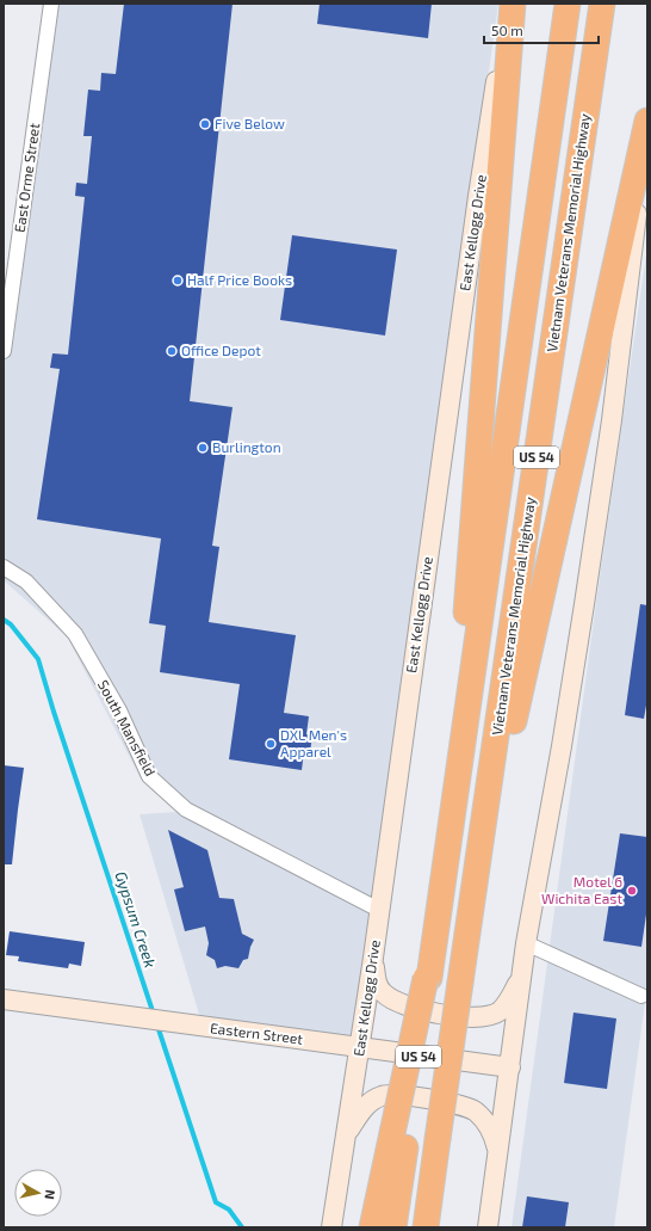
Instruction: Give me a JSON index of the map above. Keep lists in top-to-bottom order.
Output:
{
  "streets": {
    "highway": ["Vietnam Veterans Memorial Highway", "US 54"],
    "main road": ["East Kellogg Drive", "Eastern Street"],
    "street": ["East Orme Street", "South Mansfield"]
  },
  "crossings": [
    ["East Kellogg Drive", "South Mansfield"],
    ["East Kellogg Drive", "Eastern Street"]
  ],
  "water": ["Gypsum Creek"],
  "places": [
    "Five Below",
    "Half Price Books",
    "Office Depot",
    "Burlington",
    "DXL Men's Apparel",
    "Motel 6 Wichita East"
  ],
  "scale_bar": "50 m",
  "north": "right"
}
